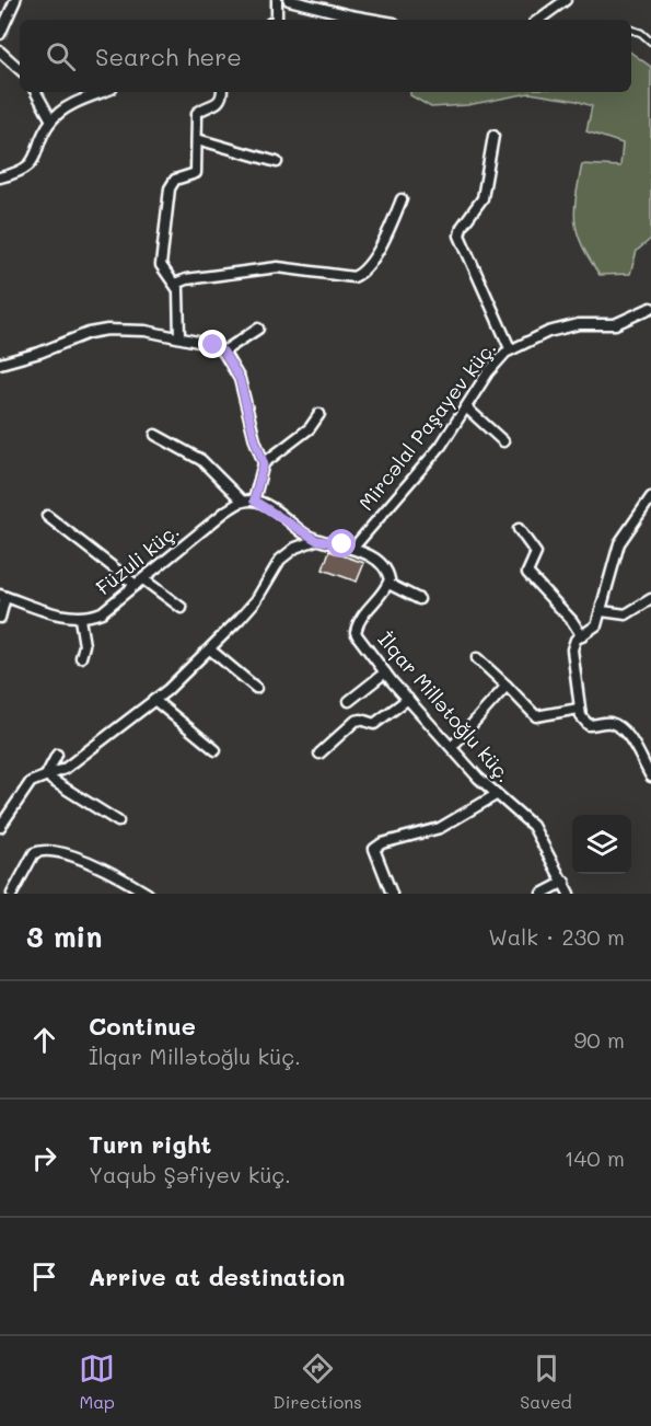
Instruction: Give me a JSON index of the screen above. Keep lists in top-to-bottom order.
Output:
{
  "streets": {
    "street": ["Mircəlal Paşayev küç.", "Füzuli küç.", "İlqar Millətoğlu küç."]
  },
  "page": {
    "search": "Search here",
    "heading": ["3 min", "Walk · 230 m"],
    "list": [
      ["Continue", "İlqar Millətoğlu küç.", "90 m"],
      ["Turn right", "Yaqub Şəfiyev küç.", "140 m"],
      "Arrive at destination"
    ],
    "nav": ["Map", "Directions", "Saved"]
  }
}
